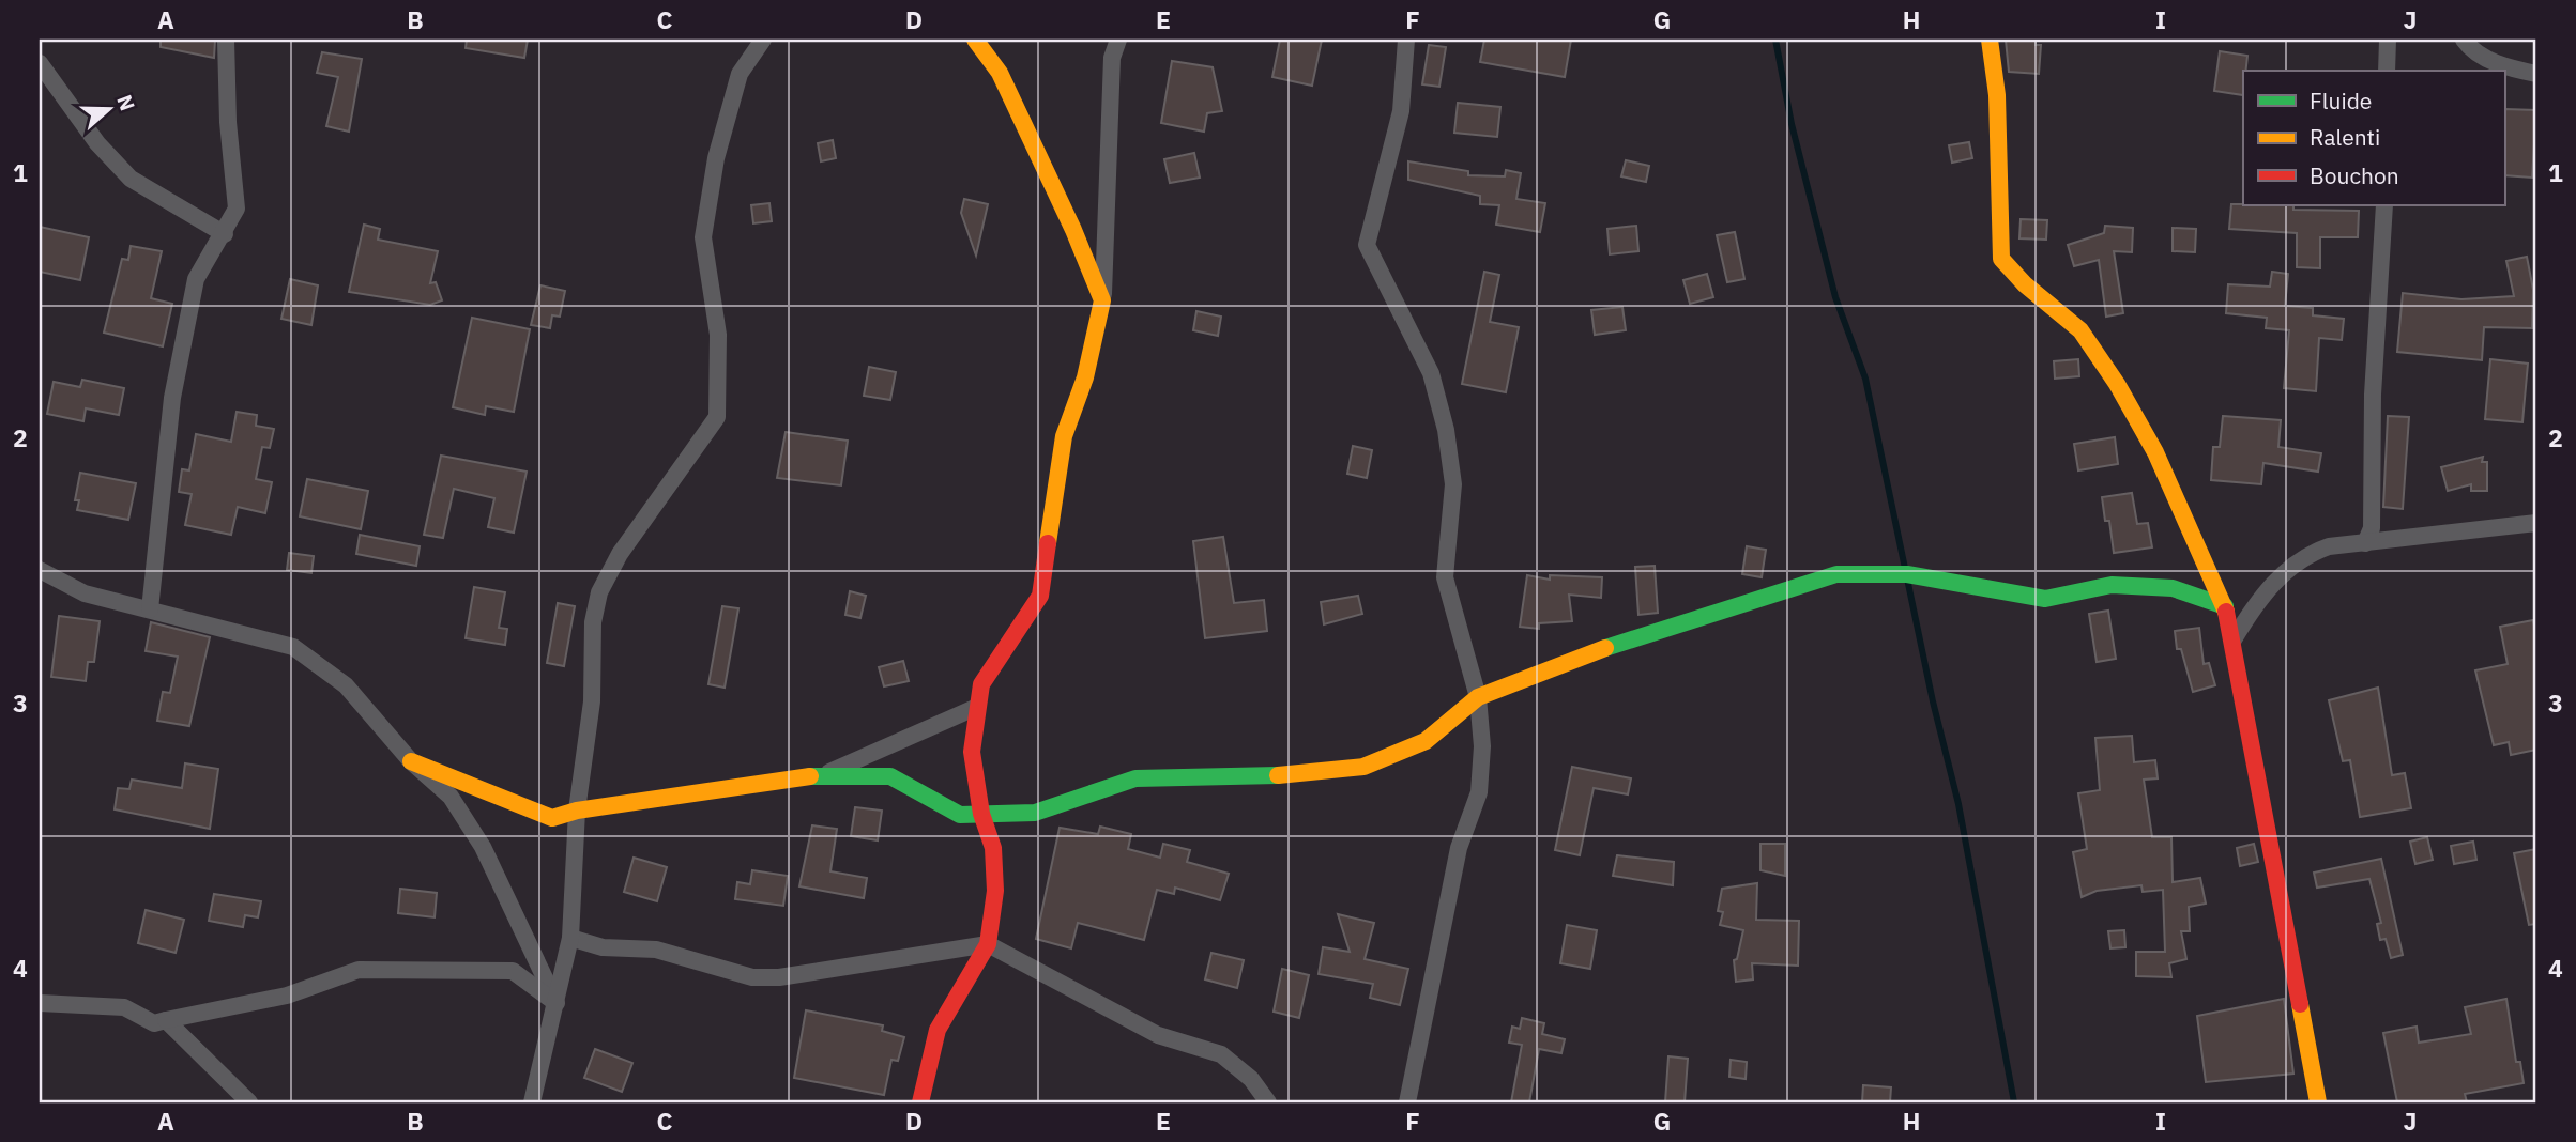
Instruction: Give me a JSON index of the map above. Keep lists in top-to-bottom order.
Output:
{
  "legend": ["Fluide", "Ralenti", "Bouchon"],
  "north": "right",
  "grid": {
    "columns": [
      "A",
      "B",
      "C",
      "D",
      "E",
      "F",
      "G",
      "H",
      "I",
      "J"
    ],
    "rows": [
      "1",
      "2",
      "3",
      "4"
    ]
  }
}
